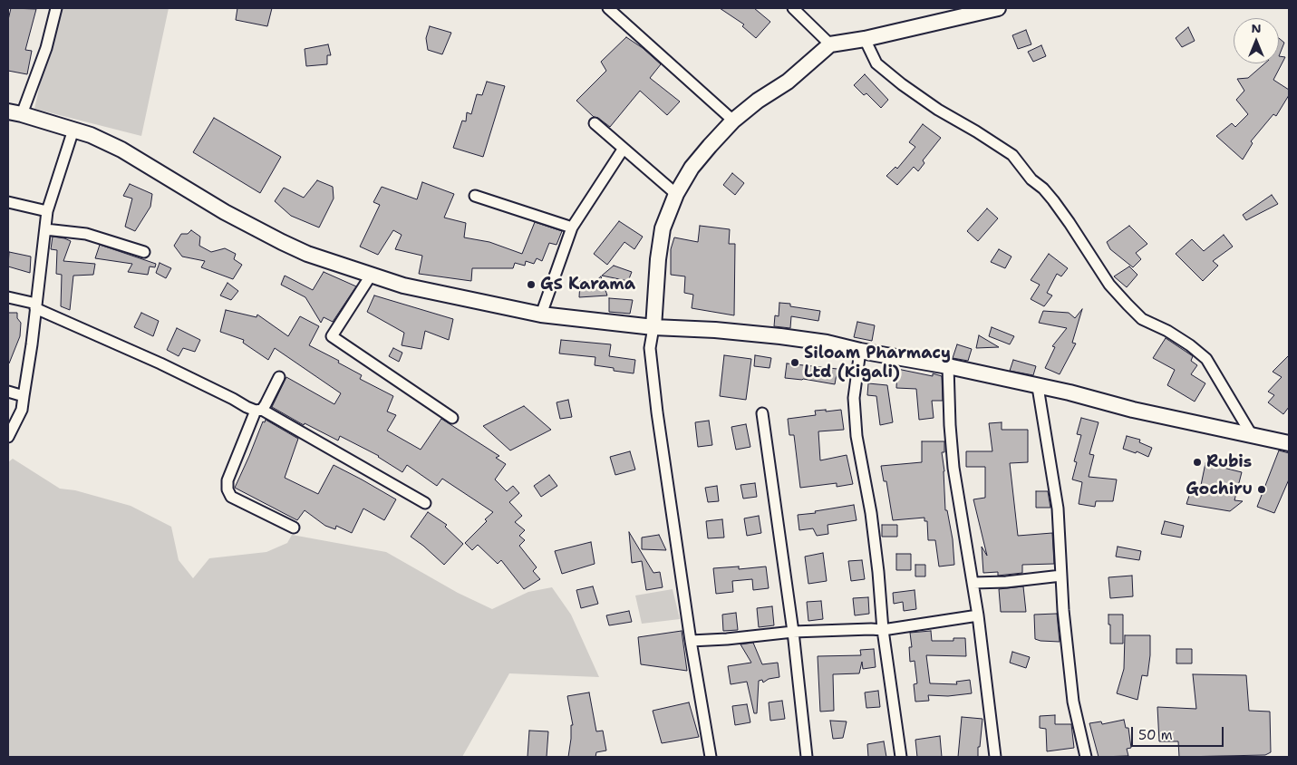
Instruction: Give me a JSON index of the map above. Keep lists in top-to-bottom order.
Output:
{
  "places": [
    "GS Karama",
    "Siloam Pharmacy Ltd (Kigali)",
    "Rubis",
    "Gochiru"
  ],
  "scale_bar": "50 m",
  "north": "top"
}
